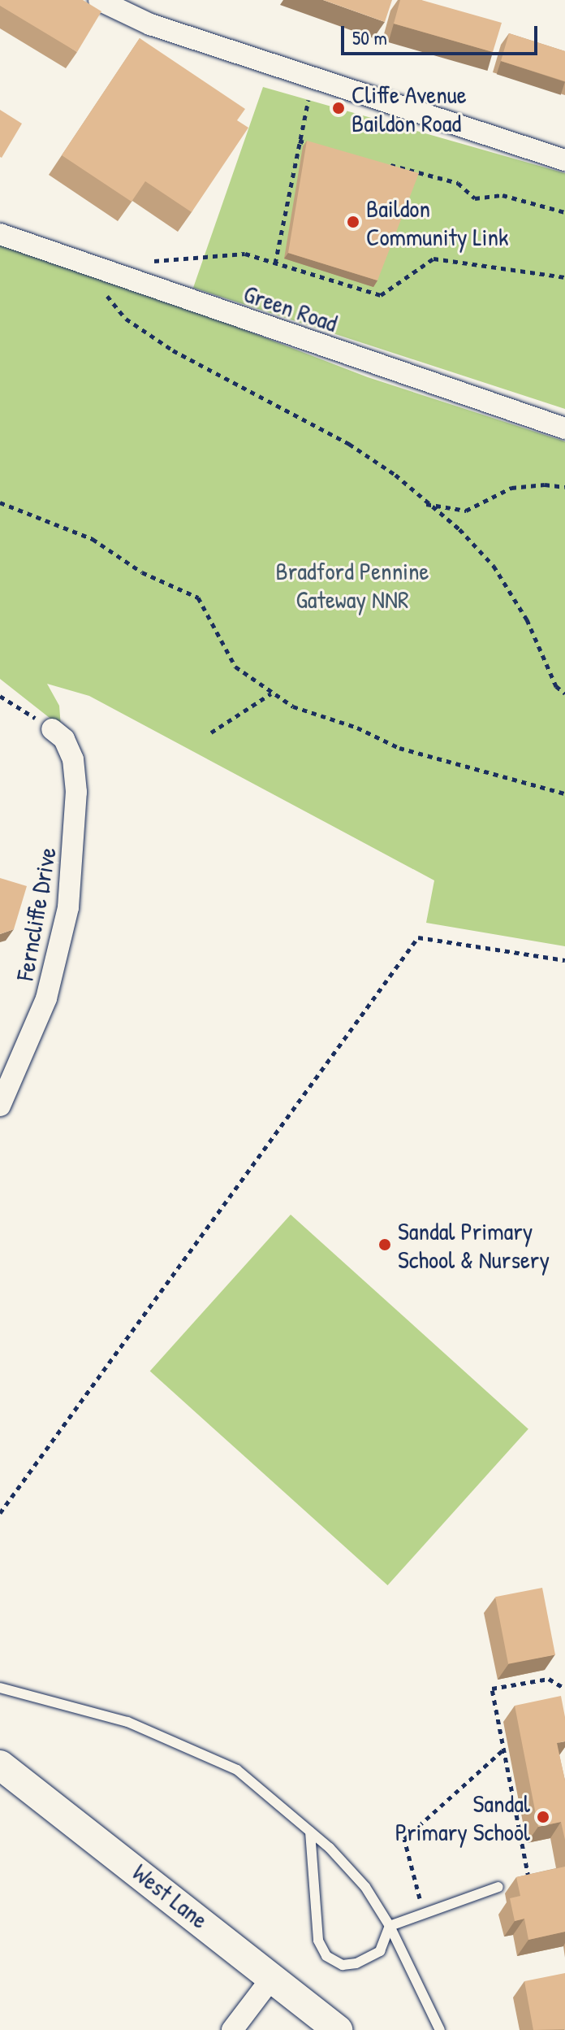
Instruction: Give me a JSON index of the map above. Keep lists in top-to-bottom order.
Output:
{
  "streets": {
    "street": ["Green Road", "Ferncliffe Drive", "West Lane"]
  },
  "parks": ["Bradford Pennine Gateway NNR"],
  "places": [
    "Cliffe Avenue Baildon Road",
    "Baildon Community Link",
    "Sandal Primary School & Nursery",
    "Sandal Primary School"
  ],
  "scale_bar": "50 m"
}
